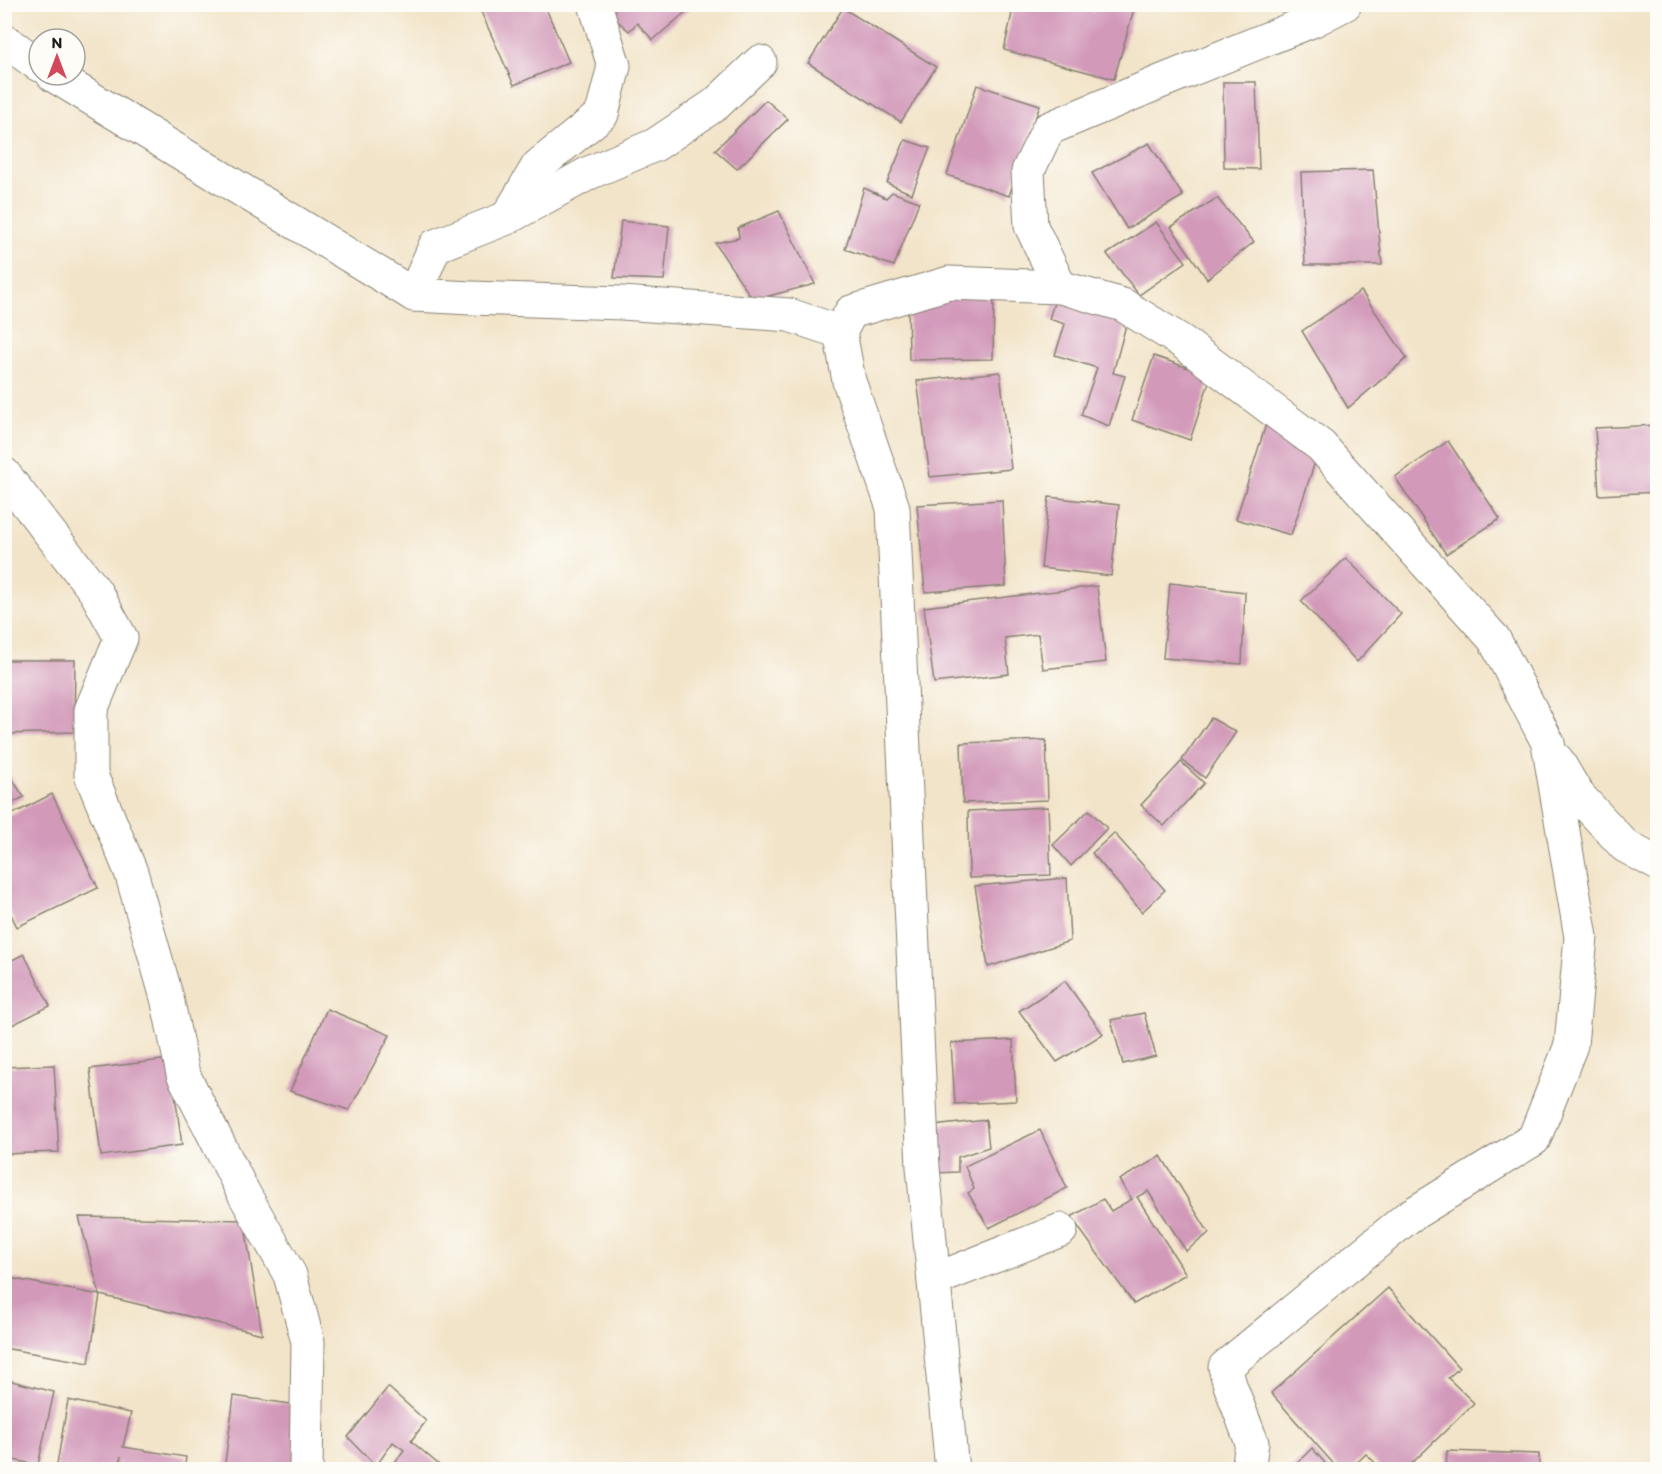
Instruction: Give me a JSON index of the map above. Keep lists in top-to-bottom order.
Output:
{
  "north": "top"
}
